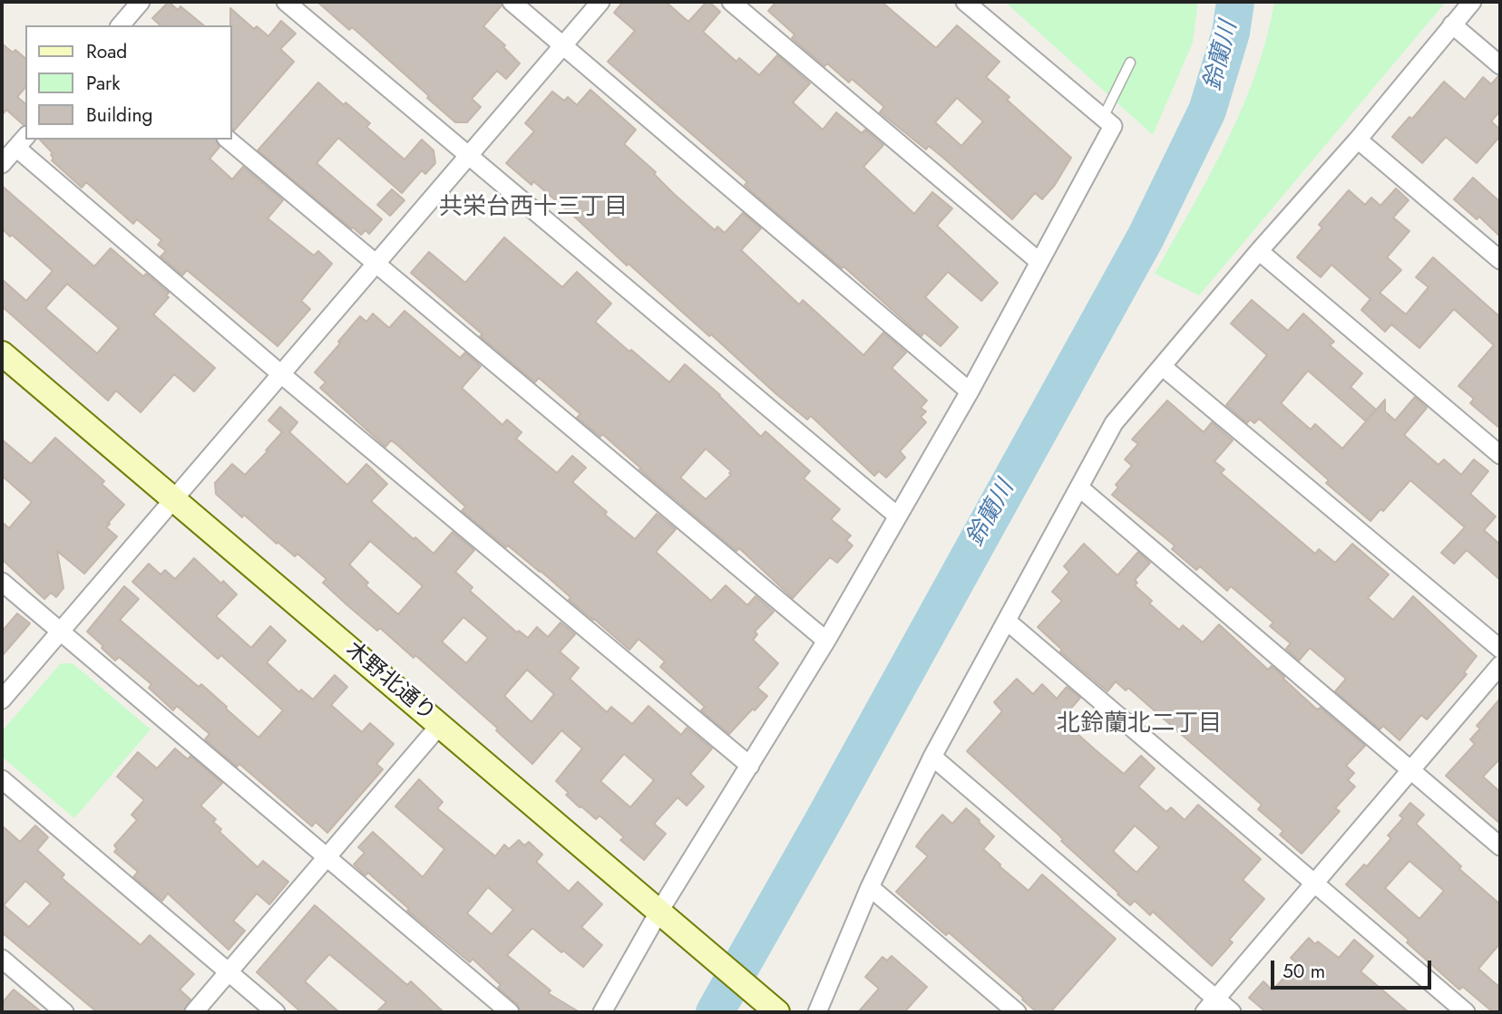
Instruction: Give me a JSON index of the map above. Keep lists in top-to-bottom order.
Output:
{
  "streets": {
    "street": ["木野北通り"]
  },
  "districts": ["共栄台西十三丁目", "北鈴蘭北二丁目"],
  "water": ["鈴蘭川"],
  "legend": ["Road", "Park", "Building"],
  "scale_bar": "50 m"
}
